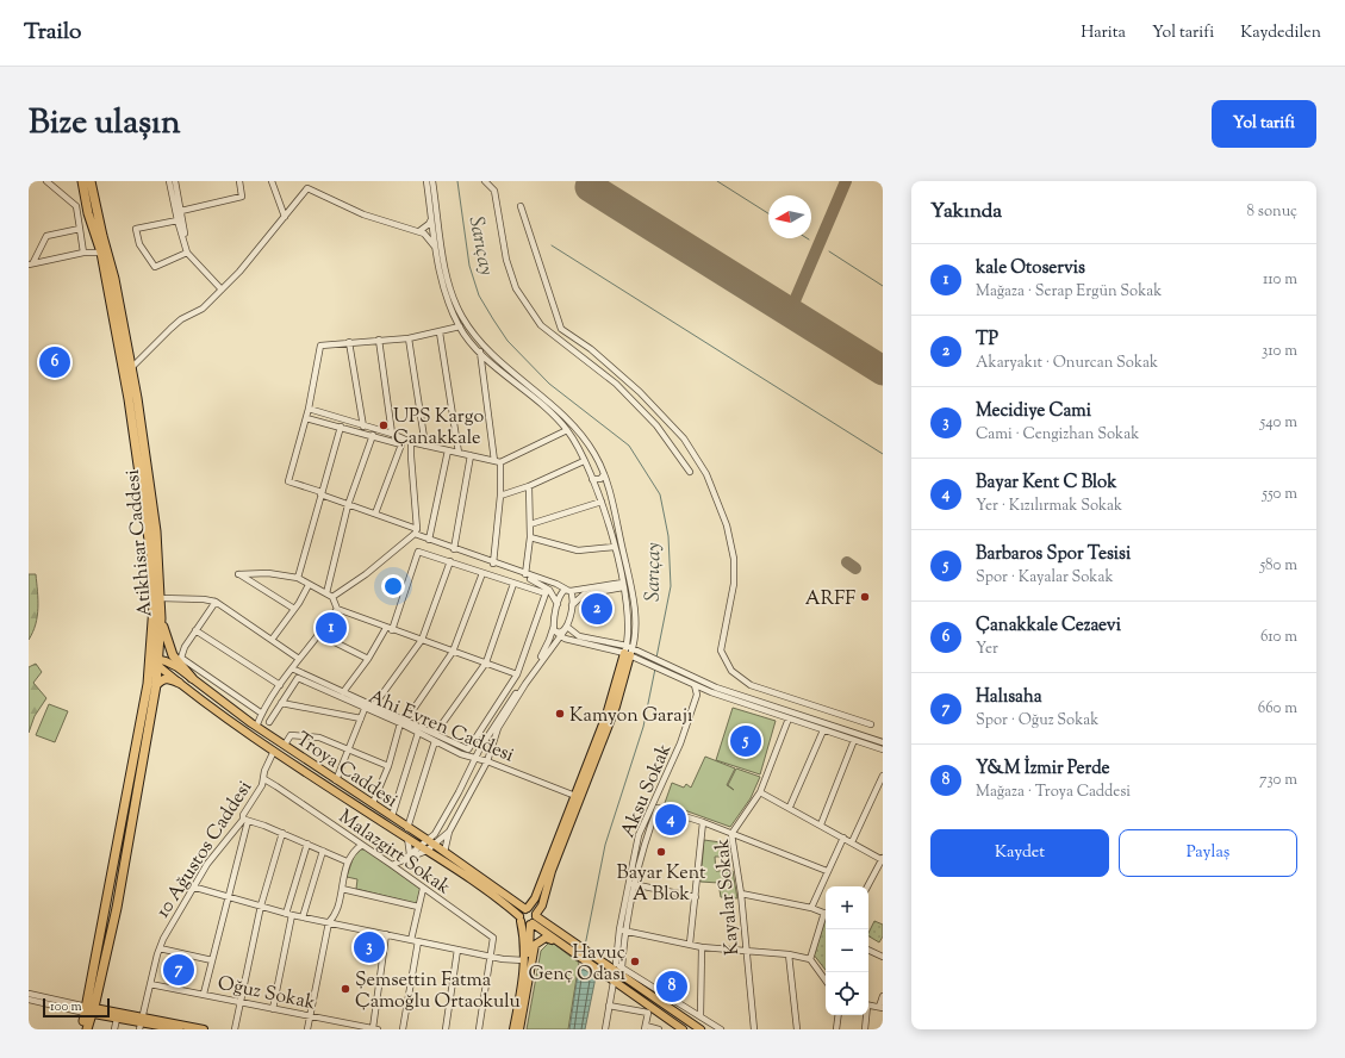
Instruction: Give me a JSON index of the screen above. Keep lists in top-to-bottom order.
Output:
{
  "streets": {
    "highway": ["Atikhisar Caddesi"],
    "main road": ["Troya Caddesi"],
    "street": [
      "Ahi Evren Caddesi",
      "Aksu Sokak",
      "10 Ağustos Caddesi",
      "Malazgirt Sokak",
      "Kayalar Sokak",
      "Oğuz Sokak"
    ]
  },
  "crossings": [
    ["Atikhisar Caddesi", "Troya Caddesi"],
    ["Troya Caddesi", "10 Ağustos Caddesi"],
    ["10 Ağustos Caddesi", "Malazgirt Sokak"],
    ["10 Ağustos Caddesi", "Oğuz Sokak"]
  ],
  "water": ["Sarıçay"],
  "places": [
    "UPS Kargo Çanakkale",
    "ARFF",
    "Kamyon Garajı",
    "Bayar Kent A Blok",
    "Havuç Genç Odası",
    "Şemsettin Fatma Çamoğlu Ortaokulu"
  ],
  "scale_bar": "100 m",
  "north": "left",
  "page": {
    "header": "Trailo",
    "nav": ["Harita", "Yol tarifi", "Kaydedilen"],
    "title": "Bize ulaşın",
    "buttons": [
      "Yol tarifi",
      ["Kaydet", "Paylaş"]
    ],
    "heading": ["Yakında", "8 sonuç"],
    "list": [
      {
        "mark": "1",
        "name": "kale Otoservis",
        "note": "Mağaza · Serap Ergün Sokak",
        "value": "110 m"
      },
      {
        "mark": "2",
        "name": "TP",
        "note": "Akaryakıt · Onurcan Sokak",
        "value": "310 m"
      },
      {
        "mark": "3",
        "name": "Mecidiye Cami",
        "note": "Cami · Cengizhan Sokak",
        "value": "540 m"
      },
      {
        "mark": "4",
        "name": "Bayar Kent C Blok",
        "note": "Yer · Kızılırmak Sokak",
        "value": "550 m"
      },
      {
        "mark": "5",
        "name": "Barbaros Spor Tesisi",
        "note": "Spor · Kayalar Sokak",
        "value": "580 m"
      },
      {
        "mark": "6",
        "name": "Çanakkale Cezaevi",
        "note": "Yer",
        "value": "610 m"
      },
      {
        "mark": "7",
        "name": "Halısaha",
        "note": "Spor · Oğuz Sokak",
        "value": "660 m"
      },
      {
        "mark": "8",
        "name": "Y&M İzmir Perde",
        "note": "Mağaza · Troya Caddesi",
        "value": "730 m"
      }
    ],
    "pins": [
      "6",
      "2",
      "1",
      "5",
      "4",
      "3",
      "7",
      "8"
    ],
    "map_buttons": ["+", "−"],
    "scale": "100 m"
  }
}
